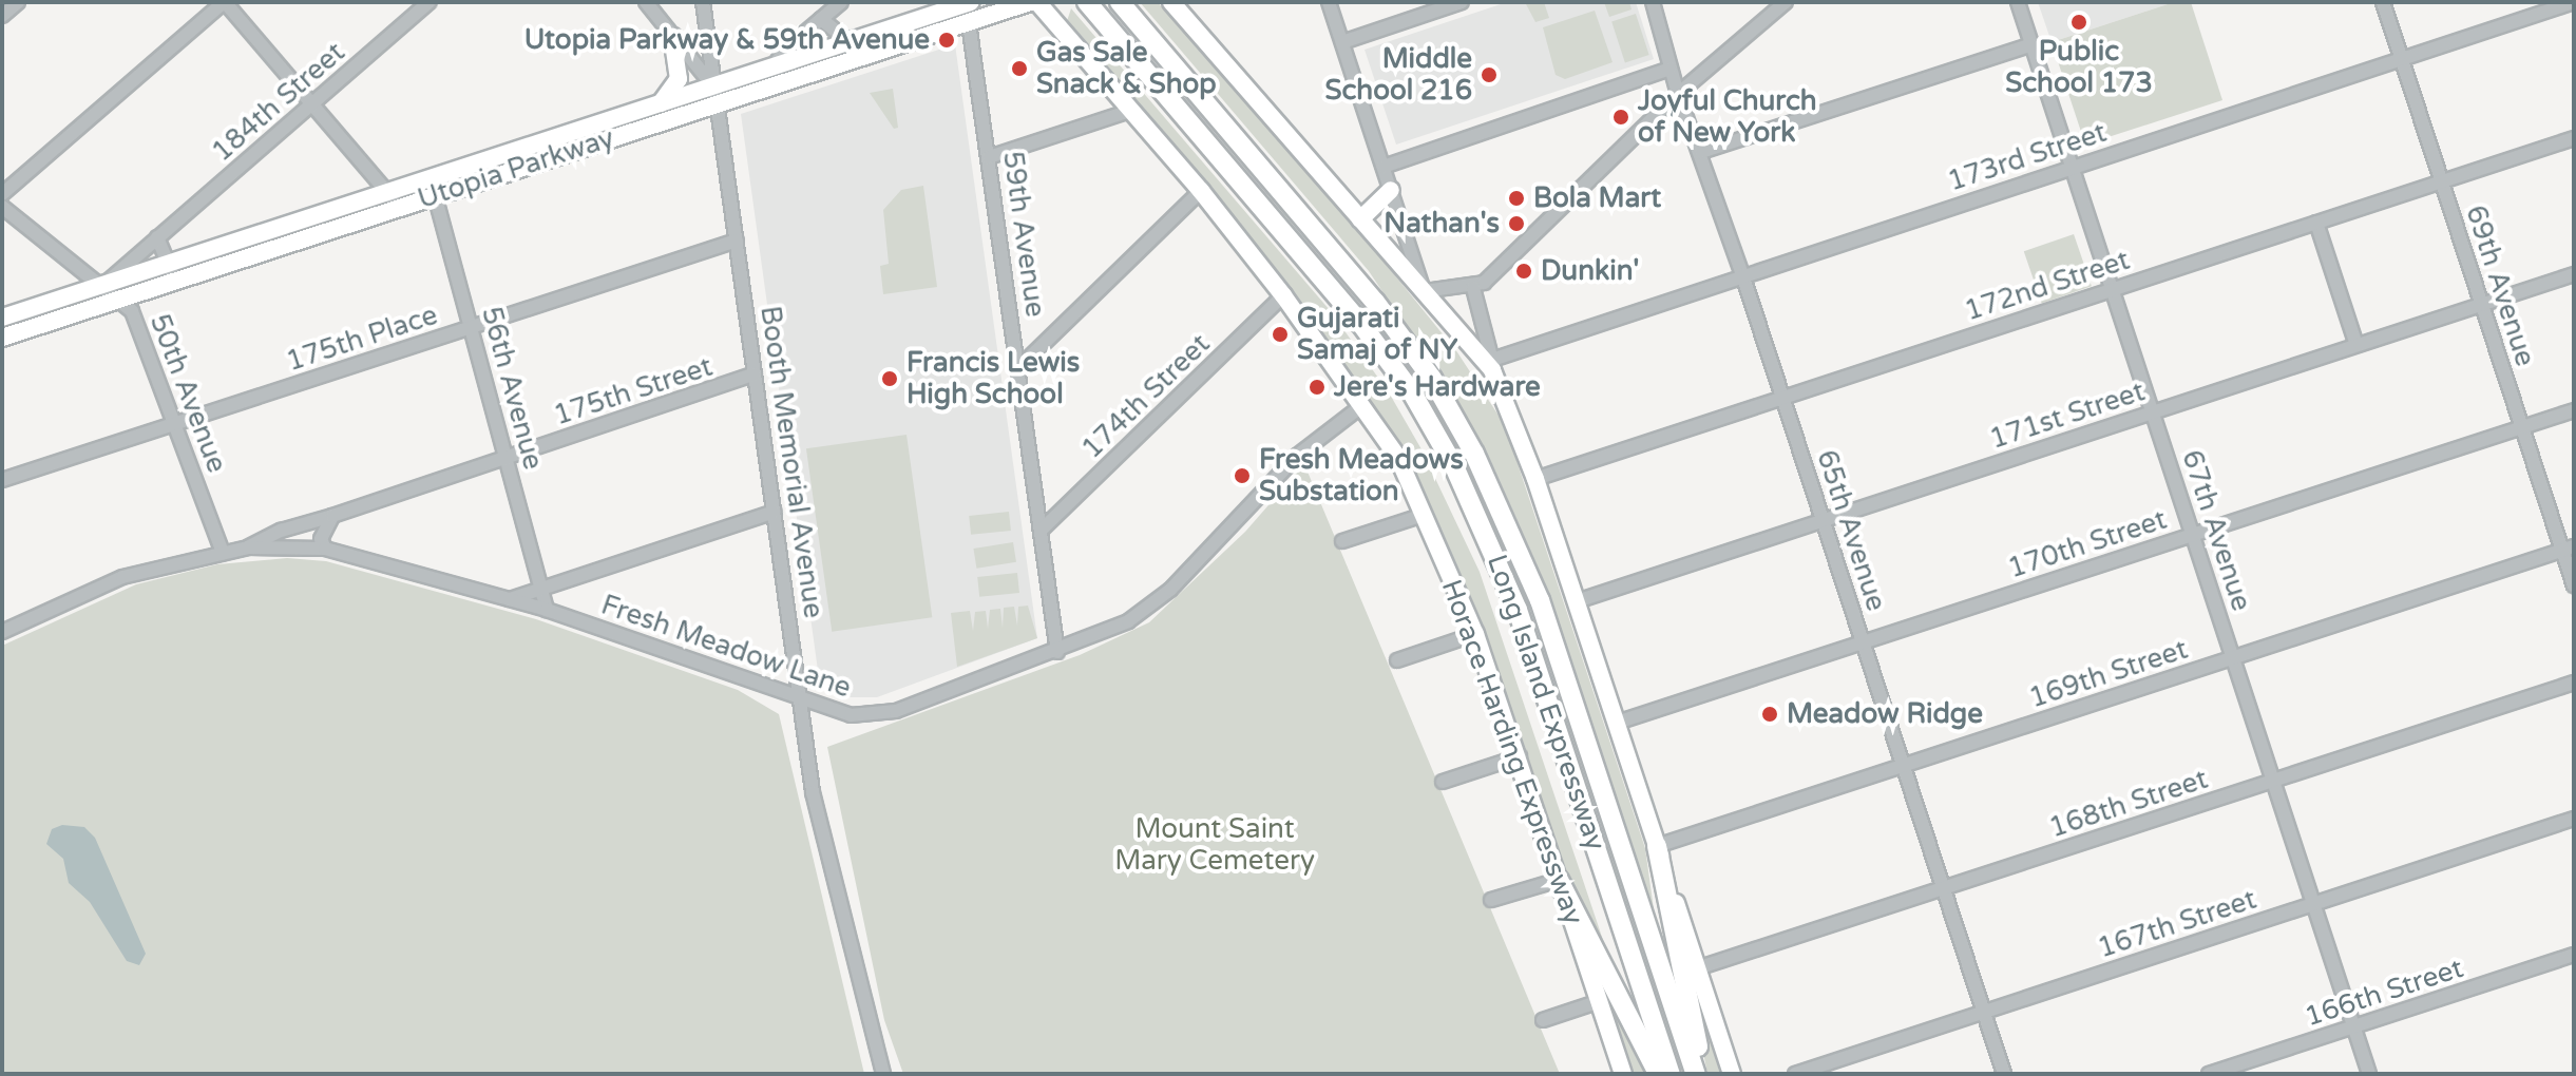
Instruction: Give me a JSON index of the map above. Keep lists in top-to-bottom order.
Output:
{
  "streets": {
    "highway": ["Long Island Expressway"],
    "main road": ["Utopia Parkway", "Horace Harding Expressway"],
    "street": [
      "184th Street",
      "173rd Street",
      "59th Avenue",
      "172nd Street",
      "69th Avenue",
      "175th Place",
      "56th Avenue",
      "175th Street",
      "50th Avenue",
      "174th Street",
      "171st Street",
      "Booth Memorial Avenue",
      "65th Avenue",
      "67th Avenue",
      "170th Street",
      "Fresh Meadow Lane",
      "169th Street",
      "168th Street",
      "167th Street",
      "166th Street"
    ]
  },
  "crossings": [
    ["184th Street", "Utopia Parkway"],
    ["184th Street", "50th Avenue"],
    ["173rd Street", "69th Avenue"],
    ["173rd Street", "65th Avenue"],
    ["173rd Street", "67th Avenue"],
    ["Utopia Parkway", "59th Avenue"],
    ["Utopia Parkway", "56th Avenue"],
    ["Utopia Parkway", "50th Avenue"],
    ["Utopia Parkway", "Booth Memorial Avenue"],
    ["59th Avenue", "174th Street"],
    ["59th Avenue", "Fresh Meadow Lane"],
    ["172nd Street", "69th Avenue"],
    ["172nd Street", "65th Avenue"],
    ["172nd Street", "67th Avenue"],
    ["69th Avenue", "171st Street"],
    ["69th Avenue", "170th Street"],
    ["69th Avenue", "169th Street"],
    ["175th Place", "56th Avenue"],
    ["175th Place", "50th Avenue"],
    ["175th Place", "Booth Memorial Avenue"],
    ["56th Avenue", "175th Street"],
    ["56th Avenue", "Fresh Meadow Lane"],
    ["175th Street", "Booth Memorial Avenue"],
    ["175th Street", "Fresh Meadow Lane"],
    ["50th Avenue", "Fresh Meadow Lane"],
    ["174th Street", "Horace Harding Expressway"],
    ["171st Street", "65th Avenue"],
    ["171st Street", "67th Avenue"],
    ["Booth Memorial Avenue", "Fresh Meadow Lane"],
    ["65th Avenue", "170th Street"],
    ["65th Avenue", "169th Street"],
    ["65th Avenue", "168th Street"],
    ["65th Avenue", "167th Street"],
    ["67th Avenue", "170th Street"],
    ["67th Avenue", "169th Street"],
    ["67th Avenue", "168th Street"],
    ["67th Avenue", "167th Street"],
    ["67th Avenue", "166th Street"],
    ["Fresh Meadow Lane", "Horace Harding Expressway"]
  ],
  "parks": ["Mount Saint Mary Cemetery"],
  "places": [
    "Public School 173",
    "Utopia Parkway & 59th Avenue",
    "Gas Sale Snack & Shop",
    "Middle School 216",
    "Joyful Church of New York",
    "Bola Mart",
    "Nathan's",
    "Dunkin'",
    "Gujarati Samaj of NY",
    "Francis Lewis High School",
    "Jere's Hardware",
    "Fresh Meadows Substation",
    "Meadow Ridge"
  ]
}
